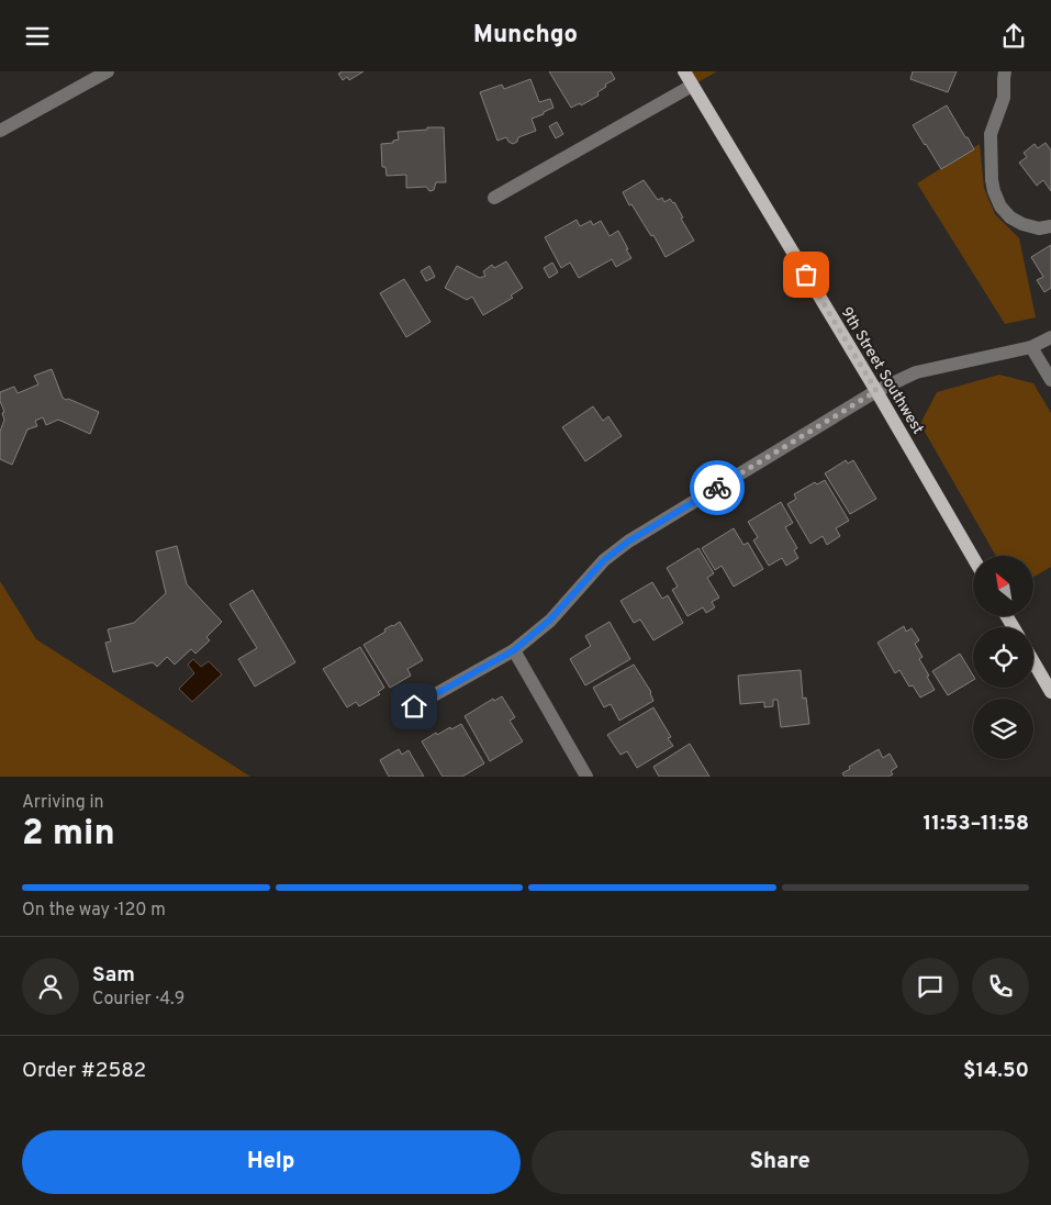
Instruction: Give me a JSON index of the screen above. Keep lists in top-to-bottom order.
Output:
{
  "streets": {
    "main road": ["9th Street Southwest"]
  },
  "north": "top left",
  "page": {
    "header": "Munchgo",
    "heading": ["2 min", "Arriving in", "11:53–11:58"],
    "panel": [
      "Sam",
      "Courier · 4.9",
      "Order #2582",
      "$14.50"
    ],
    "bar": "On the way · 120 m",
    "buttons": ["Help", "Share"]
  }
}
